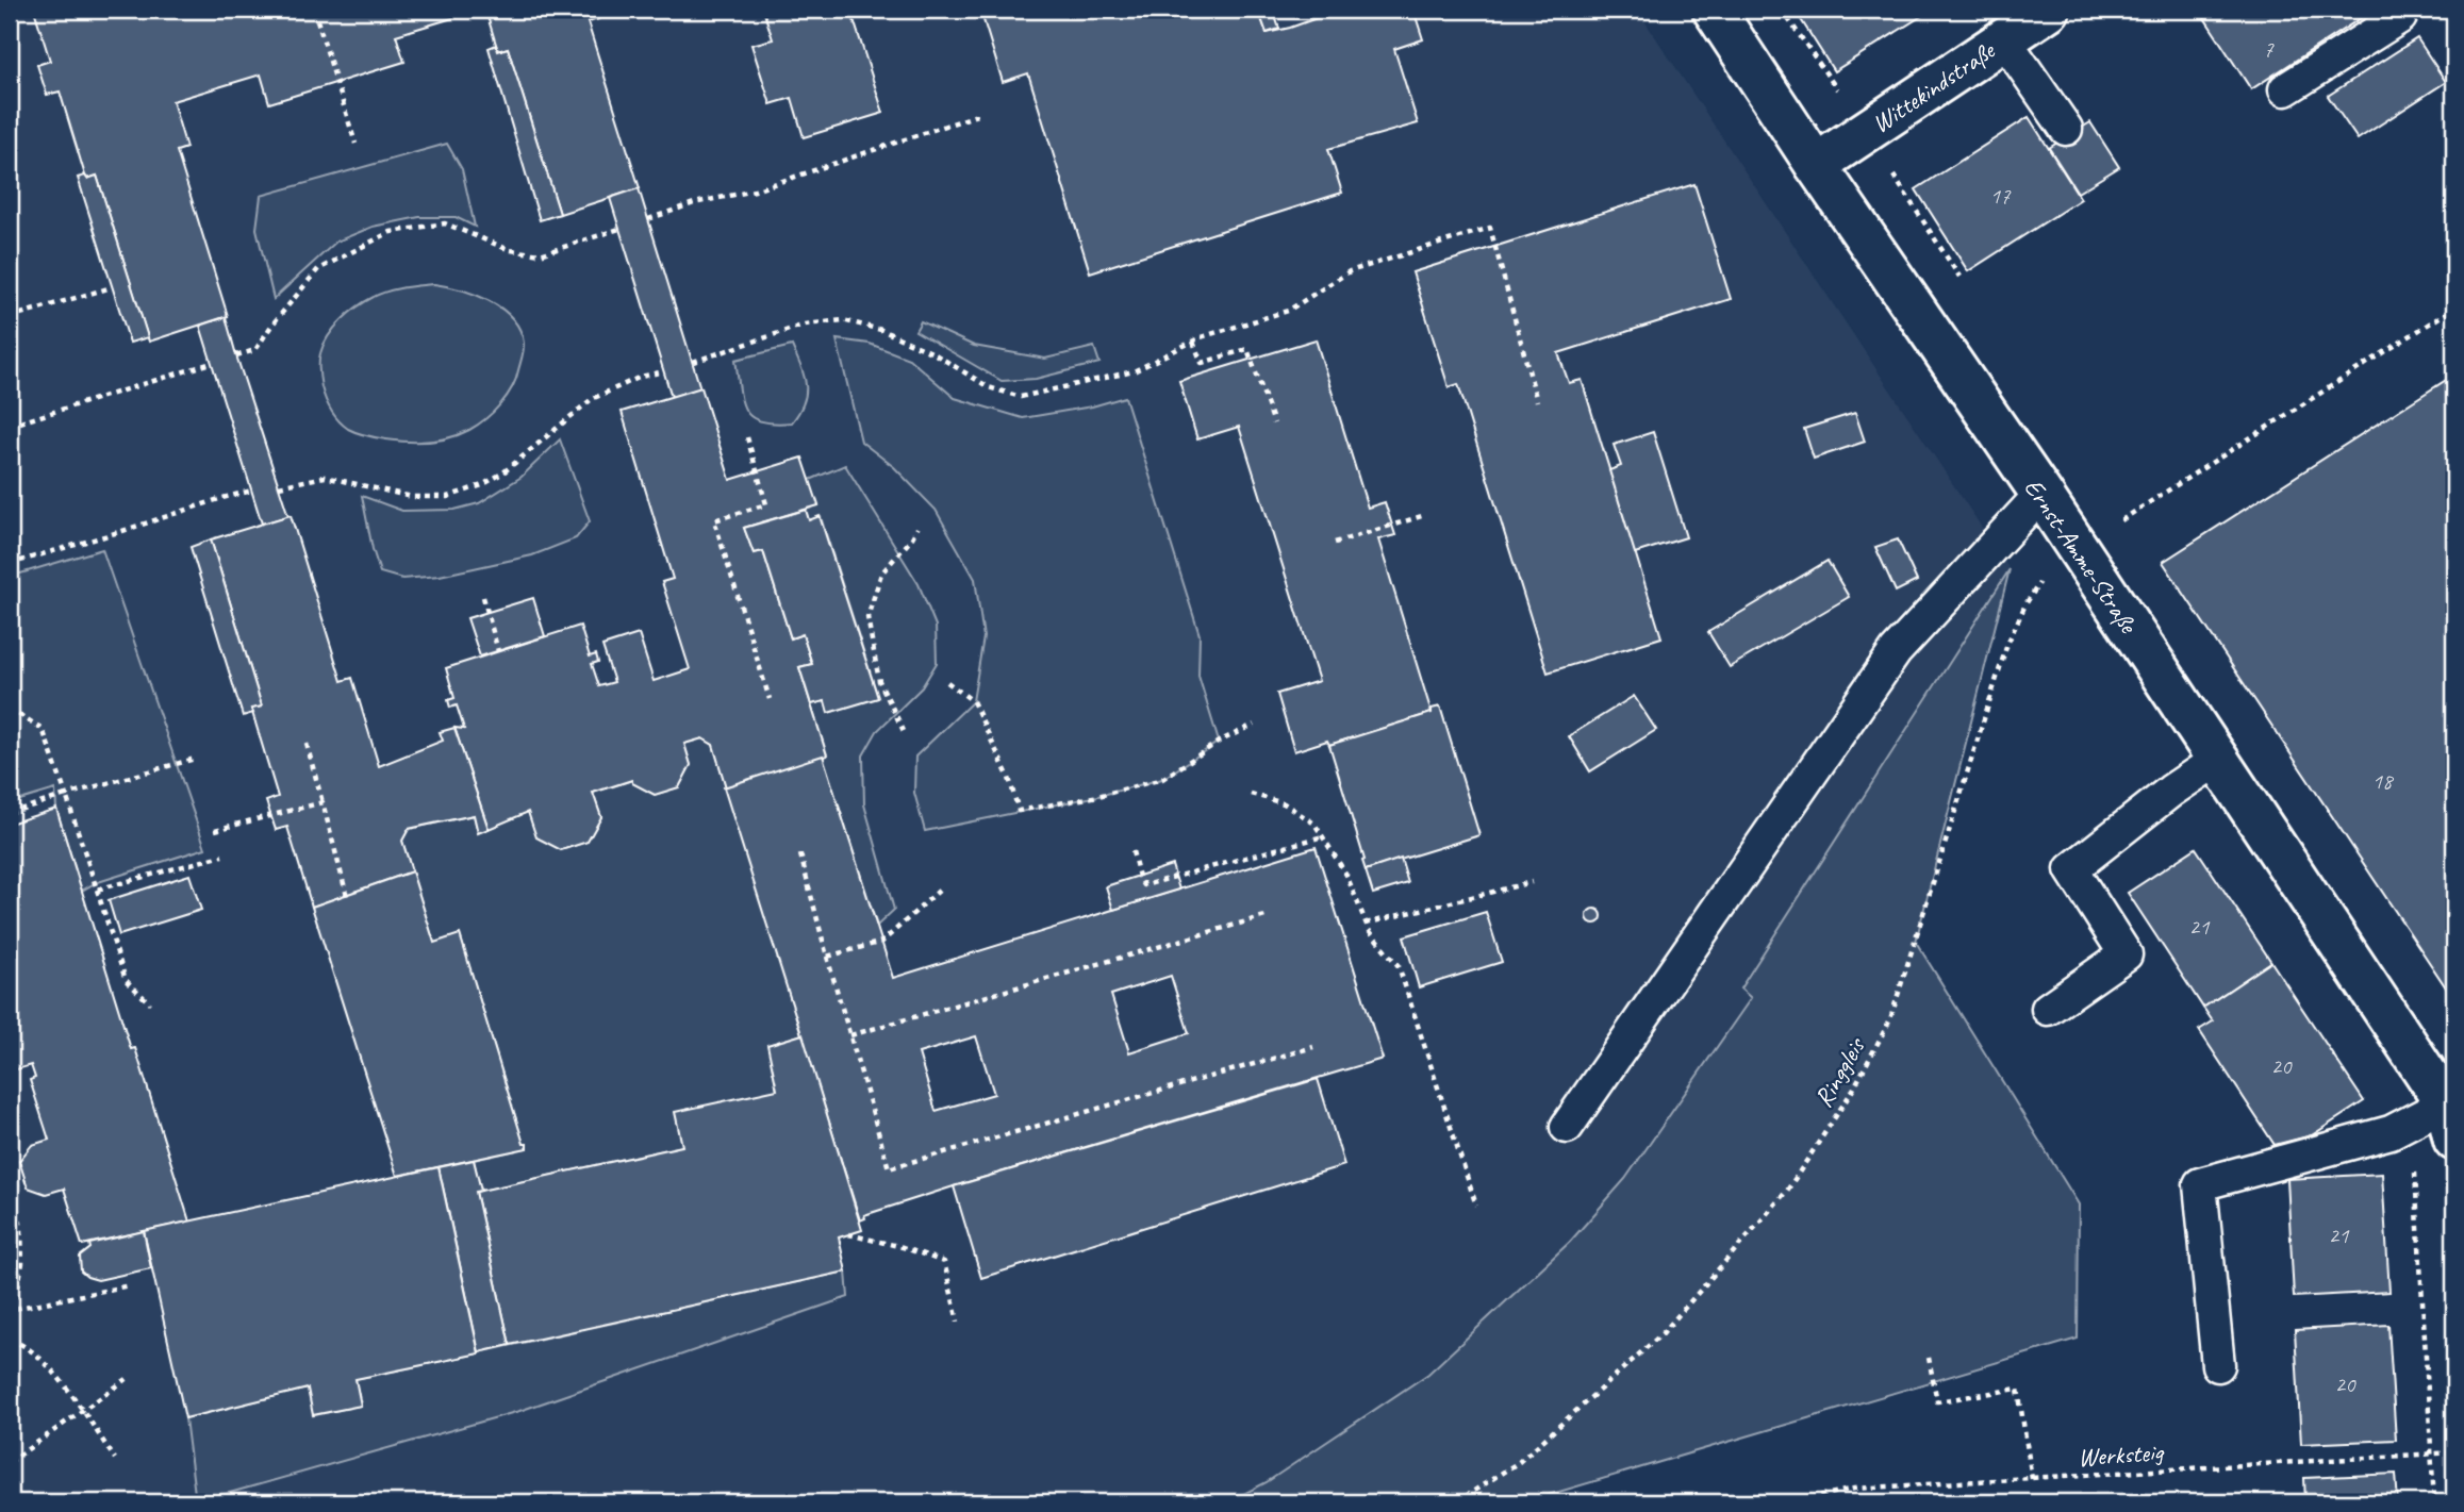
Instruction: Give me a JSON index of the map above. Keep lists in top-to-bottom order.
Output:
{
  "streets": {
    "street": ["Wittekindstraße", "Ernst-Amme-Straße"],
    "path": ["Ringgleis", "Werksteig"]
  },
  "crossings": [
    ["Wittekindstraße", "Ernst-Amme-Straße"],
    ["Ernst-Amme-Straße", "Ringgleis"]
  ],
  "house_numbers": [
    "7",
    "17",
    "18",
    "21",
    "20",
    "21",
    "20"
  ]
}
